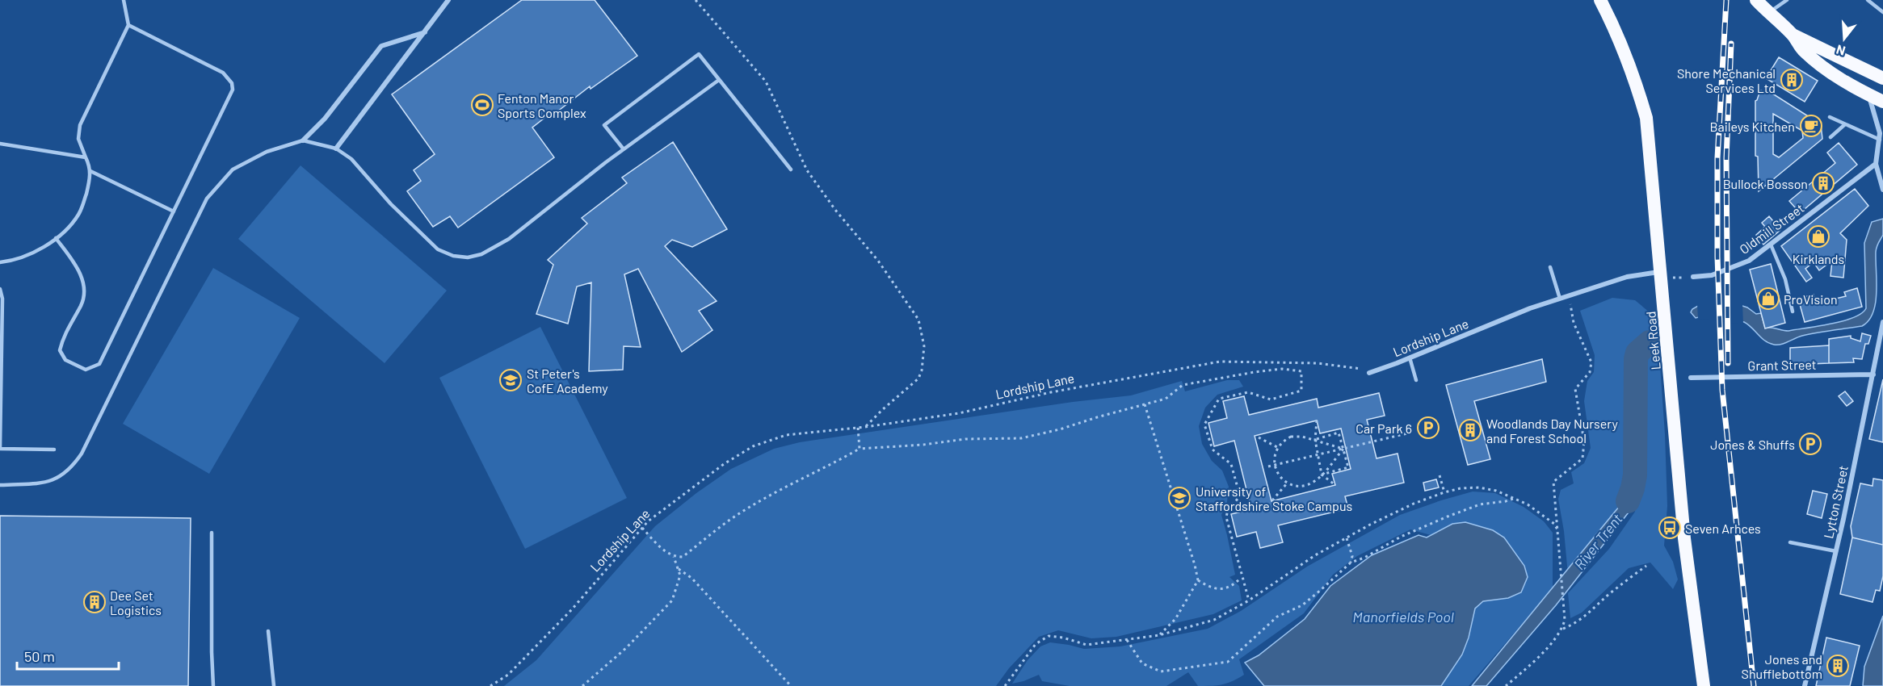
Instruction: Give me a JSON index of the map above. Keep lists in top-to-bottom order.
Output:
{
  "streets": {
    "highway": ["Leek Road"],
    "street": [
      "Oldmill Street",
      "Lordship Lane",
      "Grant Street",
      "Lytton Street"
    ]
  },
  "crossings": [
    ["Lordship Lane", "Leek Road"],
    ["Grant Street", "Lytton Street"]
  ],
  "water": ["River Trent", "Manorfields Pool"],
  "places": {
    "building": [
      "Shore Mechanical Services Ltd",
      "Bullock Bosson",
      "Woodlands Day Nursery and Forest School",
      "Dee Set Logistics",
      "Jones and Shufflebottom"
    ],
    "sports": ["Fenton Manor Sports Complex"],
    "cafe": ["Baileys Kitchen"],
    "shop": ["Kirklands", "ProVision"],
    "school or university": ["St Peter's CofE Academy", "University of Staffordshire Stoke Campus"],
    "parking": ["Car Park 6", "Jones & Shuffs"],
    "bus stop": ["Seven Arhces"]
  },
  "scale_bar": "50 m",
  "north": "bottom"
}
